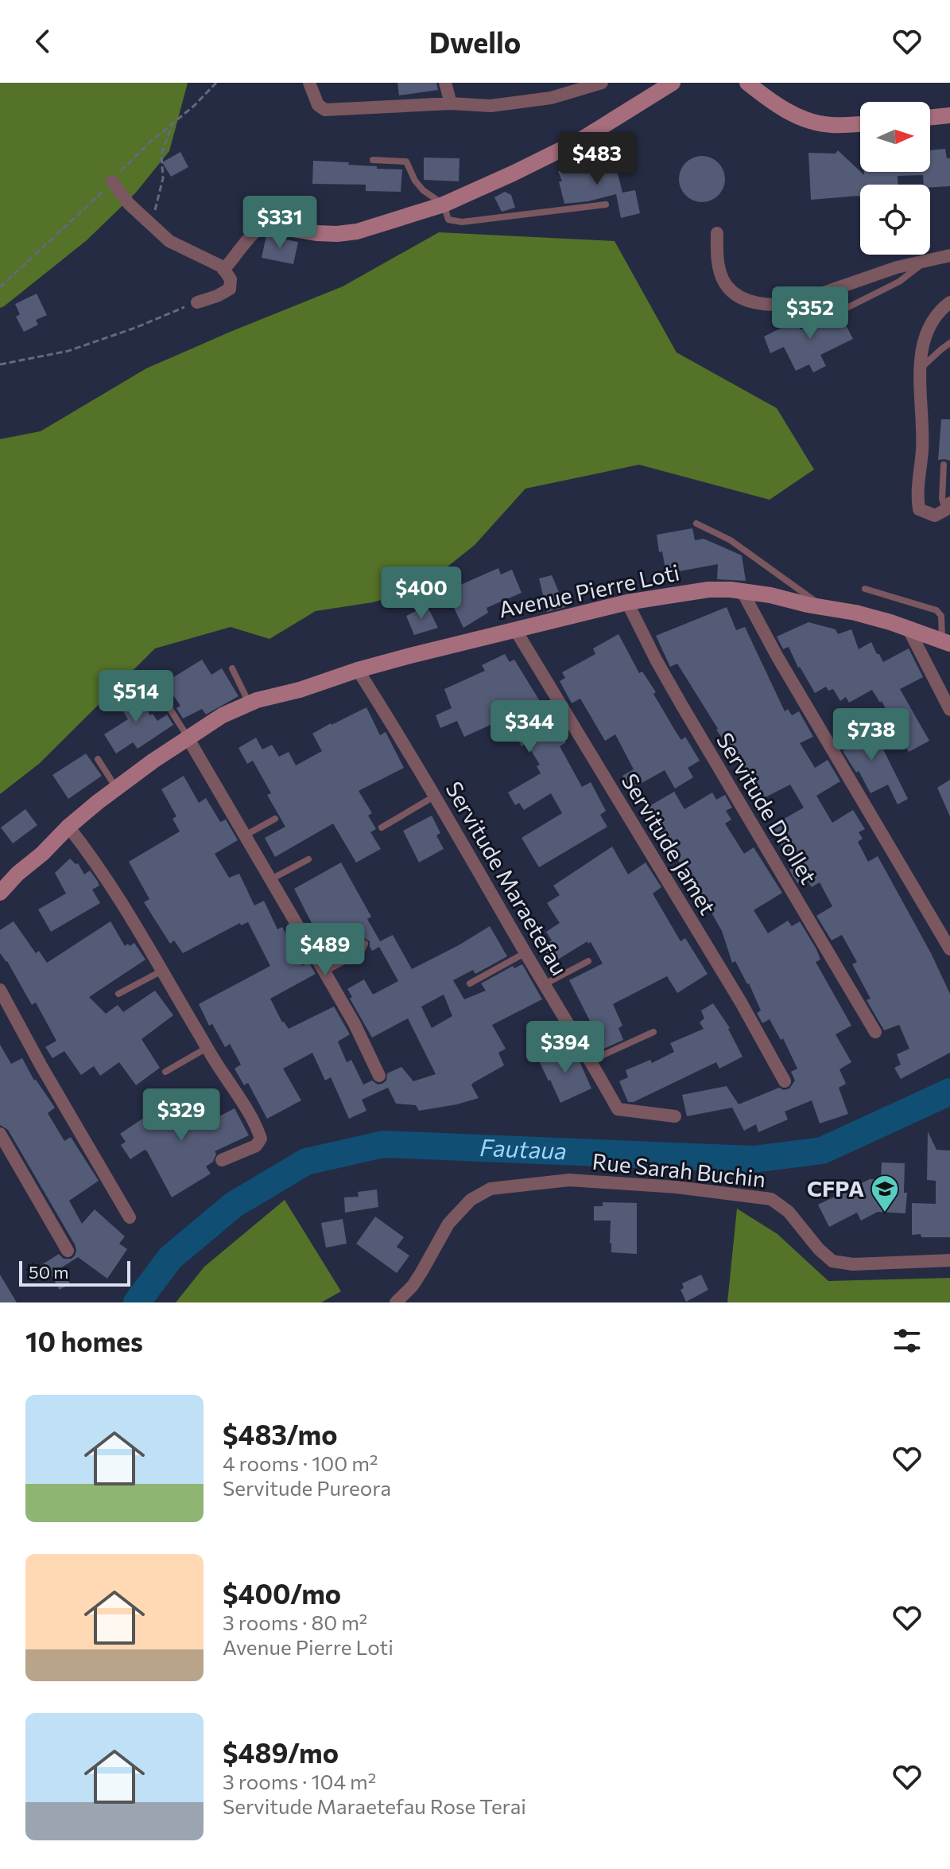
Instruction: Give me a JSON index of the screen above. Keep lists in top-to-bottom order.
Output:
{
  "streets": {
    "main road": ["Avenue Pierre Loti"],
    "street": [
      "Servitude Drollet",
      "Servitude Jamet",
      "Servitude Maraetefau",
      "Rue Sarah Buchin"
    ]
  },
  "crossings": [
    ["Avenue Pierre Loti", "Servitude Drollet"],
    ["Avenue Pierre Loti", "Servitude Jamet"],
    ["Avenue Pierre Loti", "Servitude Maraetefau"]
  ],
  "water": ["Fautaua"],
  "places": {
    "school or university": ["CFPA"]
  },
  "scale_bar": "50 m",
  "north": "right",
  "page": {
    "header": "Dwello",
    "price": [
      "$483",
      "$331",
      "$352",
      "$400",
      "$514",
      "$344",
      "$738",
      "$489",
      "$394",
      "$329"
    ],
    "scale": "50 m",
    "heading": "10 homes",
    "list": [
      {
        "name": "$483/mo",
        "note": "4 rooms · 100 m² · Servitude Pureora"
      },
      {
        "name": "$400/mo",
        "note": "3 rooms · 80 m² · Avenue Pierre Loti"
      },
      {
        "name": "$489/mo",
        "note": "3 rooms · 104 m² · Servitude Maraetefau Rose Terai"
      }
    ]
  }
}
